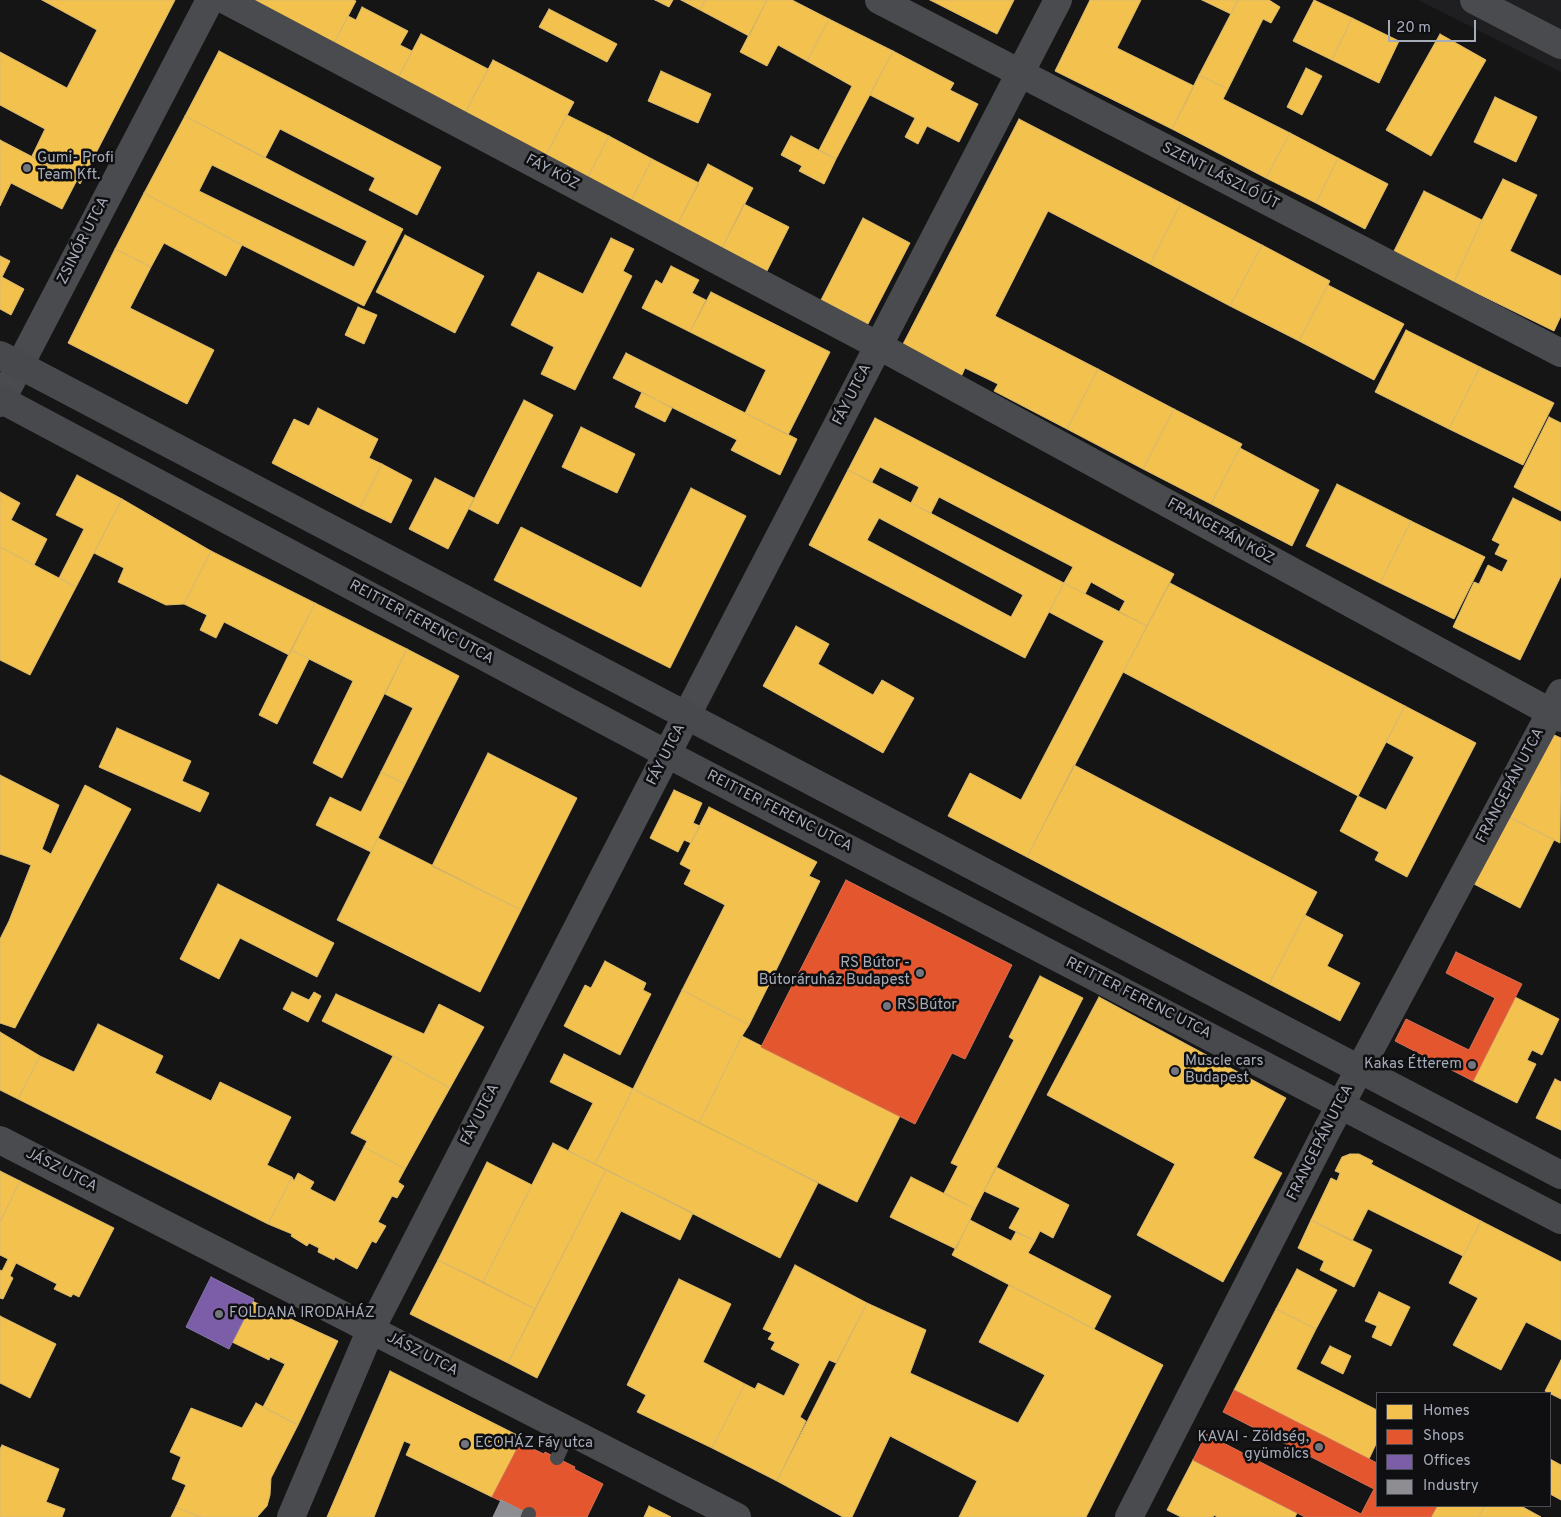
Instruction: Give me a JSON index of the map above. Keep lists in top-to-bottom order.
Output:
{
  "streets": {
    "street": [
      "FÁY KÖZ",
      "SZENT LÁSZLÓ ÚT",
      "ZSINÓR UTCA",
      "FÁY UTCA",
      "FRANGEPÁN KÖZ",
      "REITTER FERENC UTCA",
      "FRANGEPÁN UTCA",
      "JÁSZ UTCA"
    ]
  },
  "crossings": [
    ["FÁY KÖZ", "FÁY UTCA"],
    ["FÁY KÖZ", "FRANGEPÁN KÖZ"],
    ["SZENT LÁSZLÓ ÚT", "FÁY UTCA"],
    ["ZSINÓR UTCA", "REITTER FERENC UTCA"],
    ["FÁY UTCA", "FRANGEPÁN KÖZ"],
    ["FÁY UTCA", "REITTER FERENC UTCA"],
    ["FÁY UTCA", "JÁSZ UTCA"],
    ["FRANGEPÁN KÖZ", "FRANGEPÁN UTCA"],
    ["REITTER FERENC UTCA", "FRANGEPÁN UTCA"]
  ],
  "places": [
    "Gumi- Profi Team Kft.",
    "RS Bútor - Bútoráruház Budapest",
    "RS Bútor",
    "Kakas Étterem",
    "Muscle cars Budapest",
    "FOLDANA IRODAHÁZ",
    "ECOHÁZ Fáy utca",
    "KAVAI - Zöldség, gyümölcs"
  ],
  "legend": [
    "Homes",
    "Shops",
    "Offices",
    "Industry"
  ],
  "scale_bar": "20 m"
}
